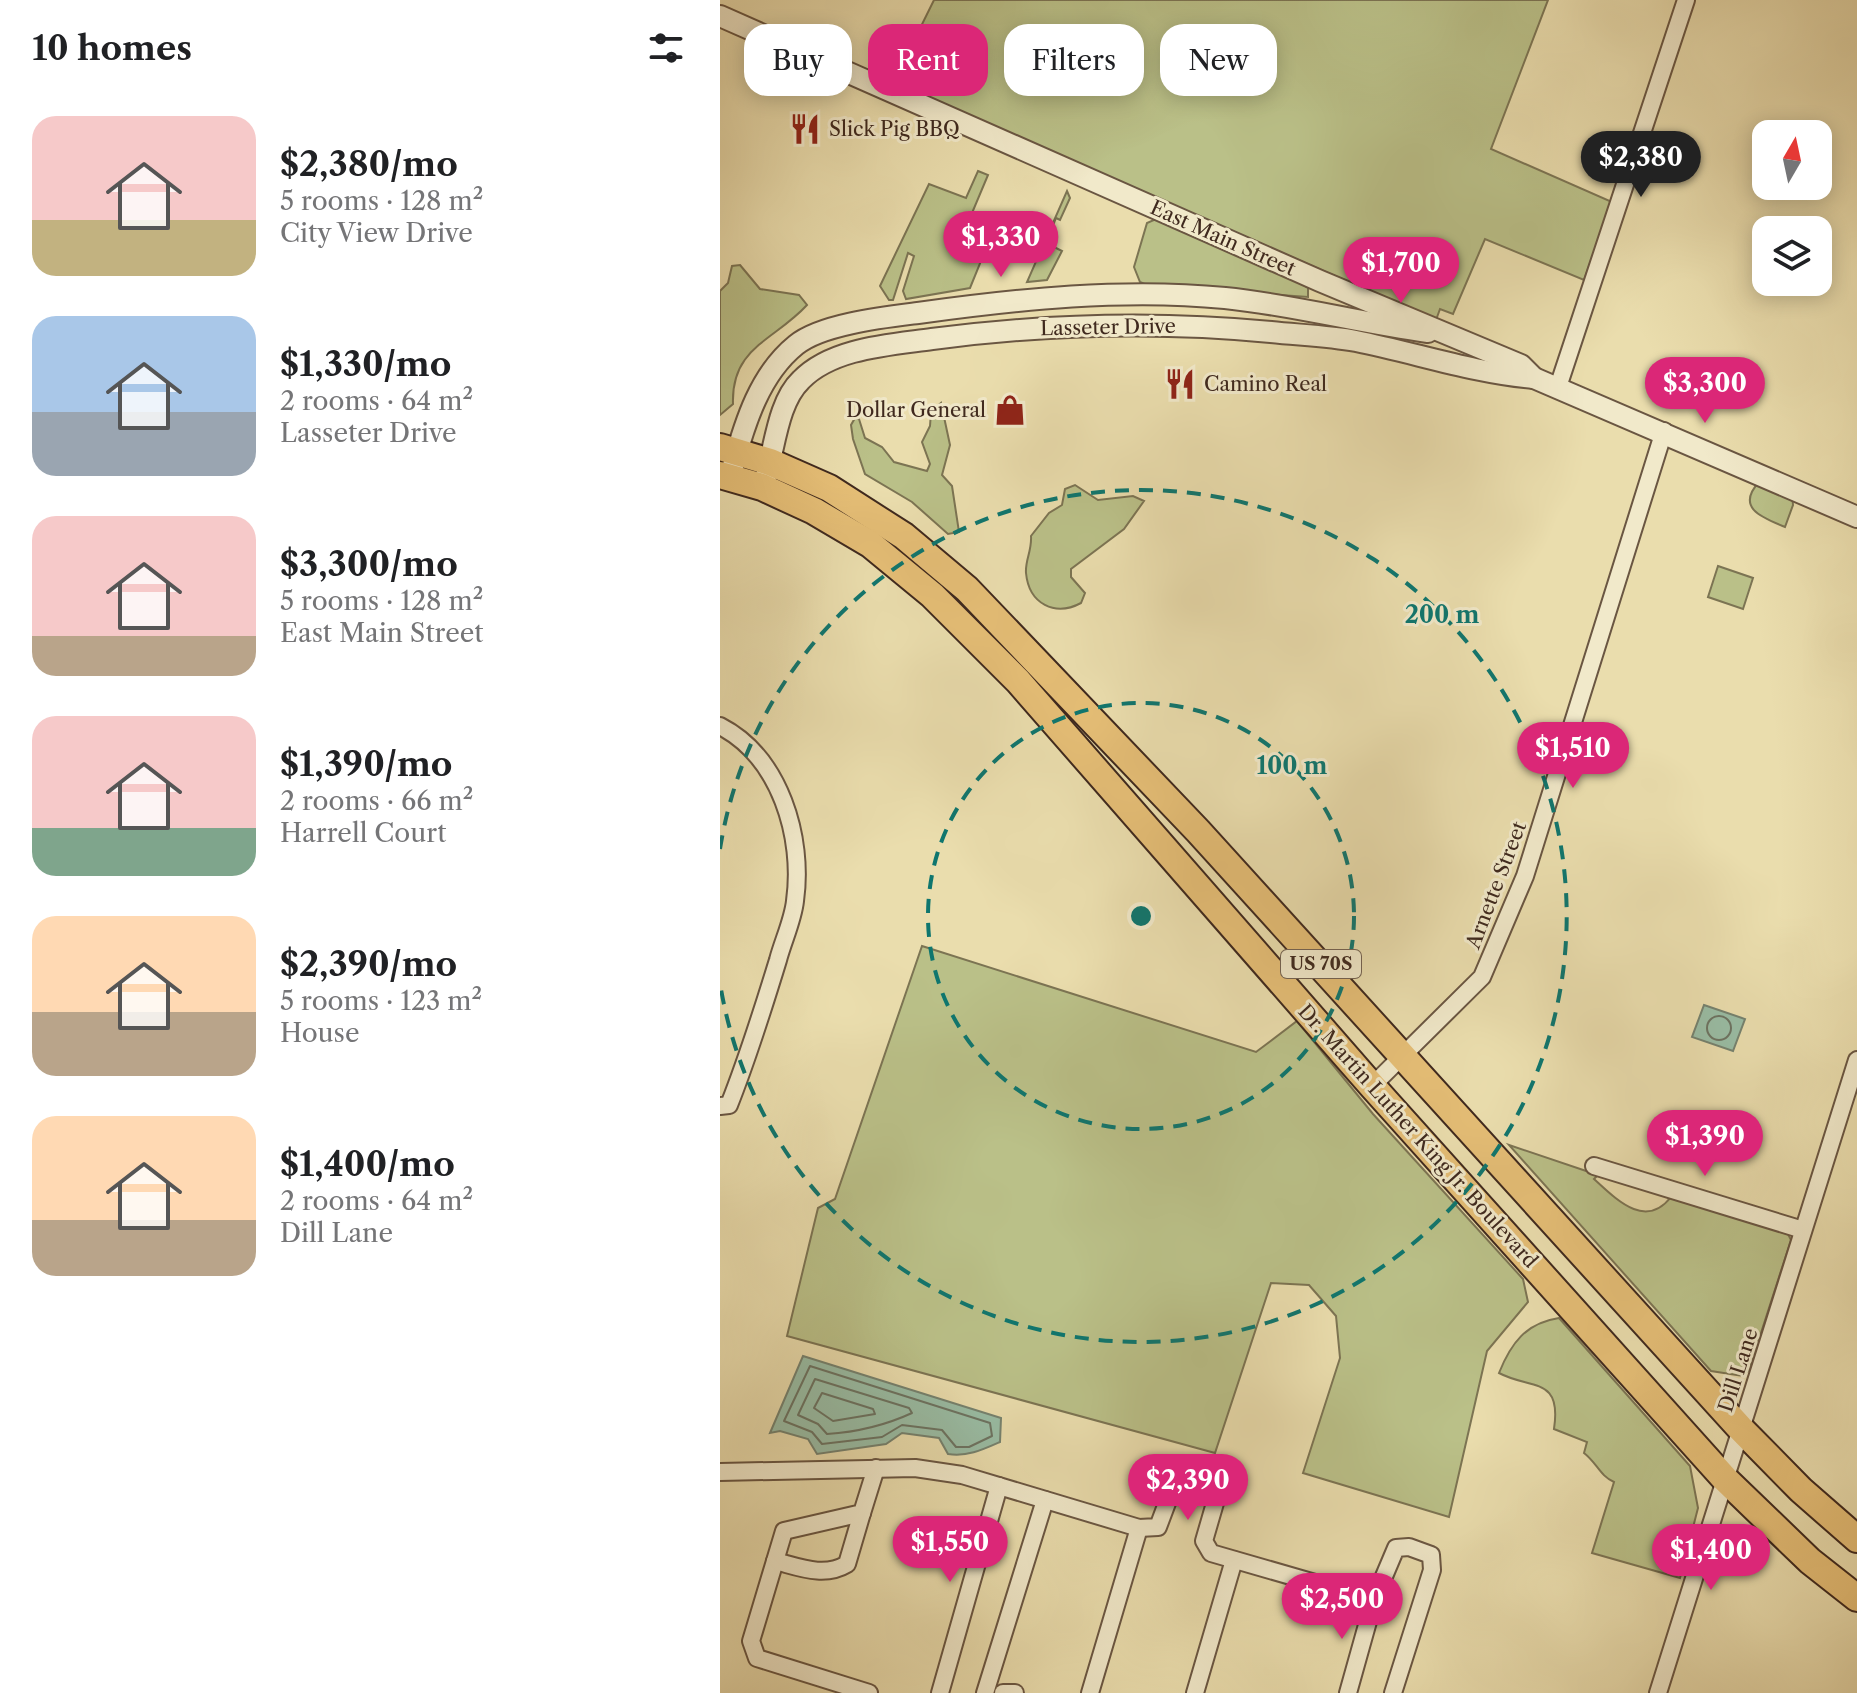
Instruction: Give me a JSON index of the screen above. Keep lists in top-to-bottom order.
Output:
{
  "streets": {
    "main road": ["US 70S", "Dr. Martin Luther King Jr. Boulevard"],
    "street": [
      "East Main Street",
      "Lasseter Drive",
      "Arnette Street",
      "Dill Lane"
    ]
  },
  "crossings": [
    ["East Main Street", "Lasseter Drive"],
    ["East Main Street", "Arnette Street"],
    ["Lasseter Drive", "US 70S"],
    ["Lasseter Drive", "Dr. Martin Luther King Jr. Boulevard"],
    ["Arnette Street", "US 70S"],
    ["Arnette Street", "Dr. Martin Luther King Jr. Boulevard"],
    ["US 70S", "Dill Lane"],
    ["Dr. Martin Luther King Jr. Boulevard", "Dill Lane"]
  ],
  "places": {
    "restaurant": ["Slick Pig BBQ", "Camino Real"],
    "shop": ["Dollar General"]
  },
  "north": "top",
  "page": {
    "heading": "10 homes",
    "chip": [
      "Buy",
      "Rent",
      "Filters",
      "New"
    ],
    "list": [
      {
        "name": "$2,380/mo",
        "note": "5 rooms · 128 m² · City View Drive"
      },
      {
        "name": "$1,330/mo",
        "note": "2 rooms · 64 m² · Lasseter Drive"
      },
      {
        "name": "$3,300/mo",
        "note": "5 rooms · 128 m² · East Main Street"
      },
      {
        "name": "$1,390/mo",
        "note": "2 rooms · 66 m² · Harrell Court"
      },
      {
        "name": "$2,390/mo",
        "note": "5 rooms · 123 m² · House"
      },
      {
        "name": "$1,400/mo",
        "note": "2 rooms · 64 m² · Dill Lane"
      }
    ],
    "price": [
      "$2,380",
      "$1,330",
      "$1,700",
      "$3,300",
      "$1,510",
      "$1,390",
      "$2,390",
      "$1,550",
      "$1,400",
      "$2,500"
    ]
  },
  "rings": ["200 m", "100 m"]
}
